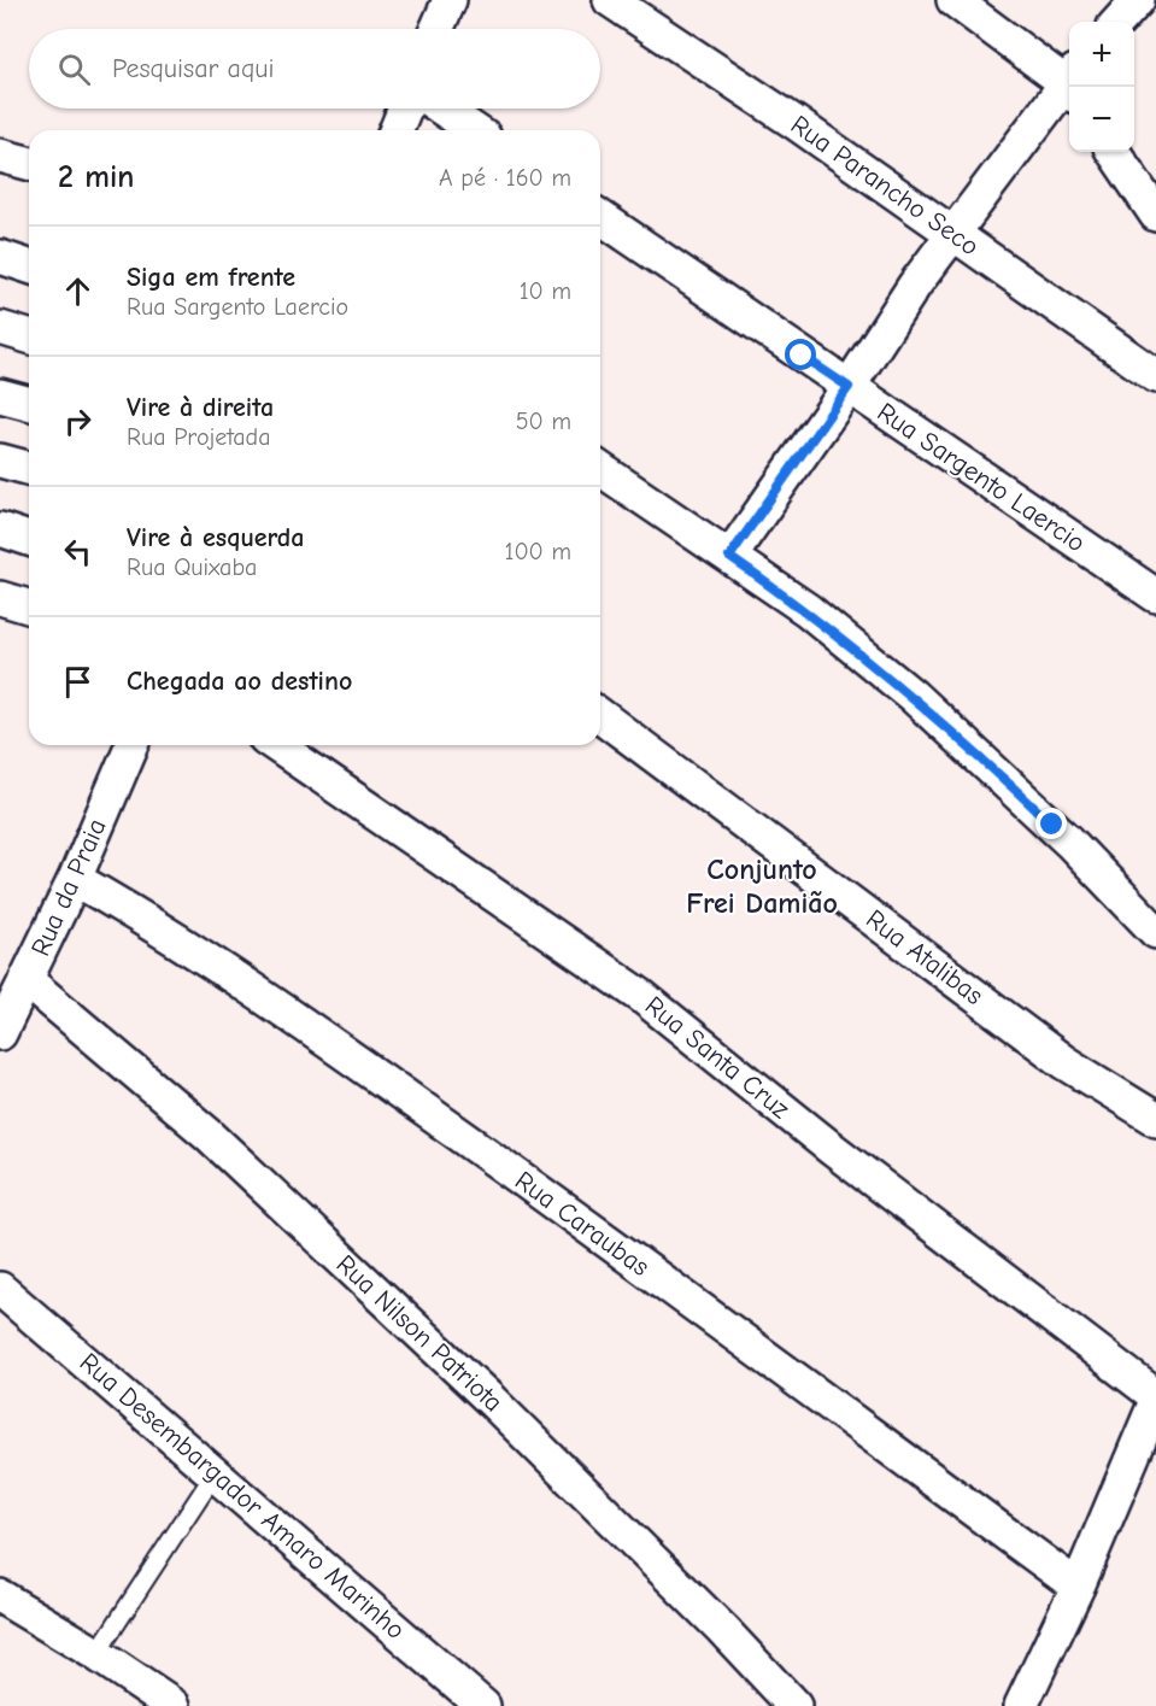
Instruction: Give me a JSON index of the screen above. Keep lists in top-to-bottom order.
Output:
{
  "streets": {
    "street": [
      "Rua Parancho Seco",
      "Rua Sargento Laercio",
      "Rua da Praia",
      "Rua Atalibas",
      "Rua Santa Cruz",
      "Rua Caraubas",
      "Rua Nilson Patriota",
      "Rua Desembargador Amaro Marinho"
    ]
  },
  "crossings": [
    ["Rua da Praia", "Rua Caraubas"],
    ["Rua da Praia", "Rua Nilson Patriota"]
  ],
  "districts": ["Conjunto Frei Damião"],
  "page": {
    "map_buttons": ["+", "−"],
    "search": "Pesquisar aqui",
    "heading": ["2 min", "A pé · 160 m"],
    "list": [
      ["Siga em frente", "Rua Sargento Laercio", "10 m"],
      ["Vire à direita", "Rua Projetada", "50 m"],
      ["Vire à esquerda", "Rua Quixaba", "100 m"],
      "Chegada ao destino"
    ]
  }
}
